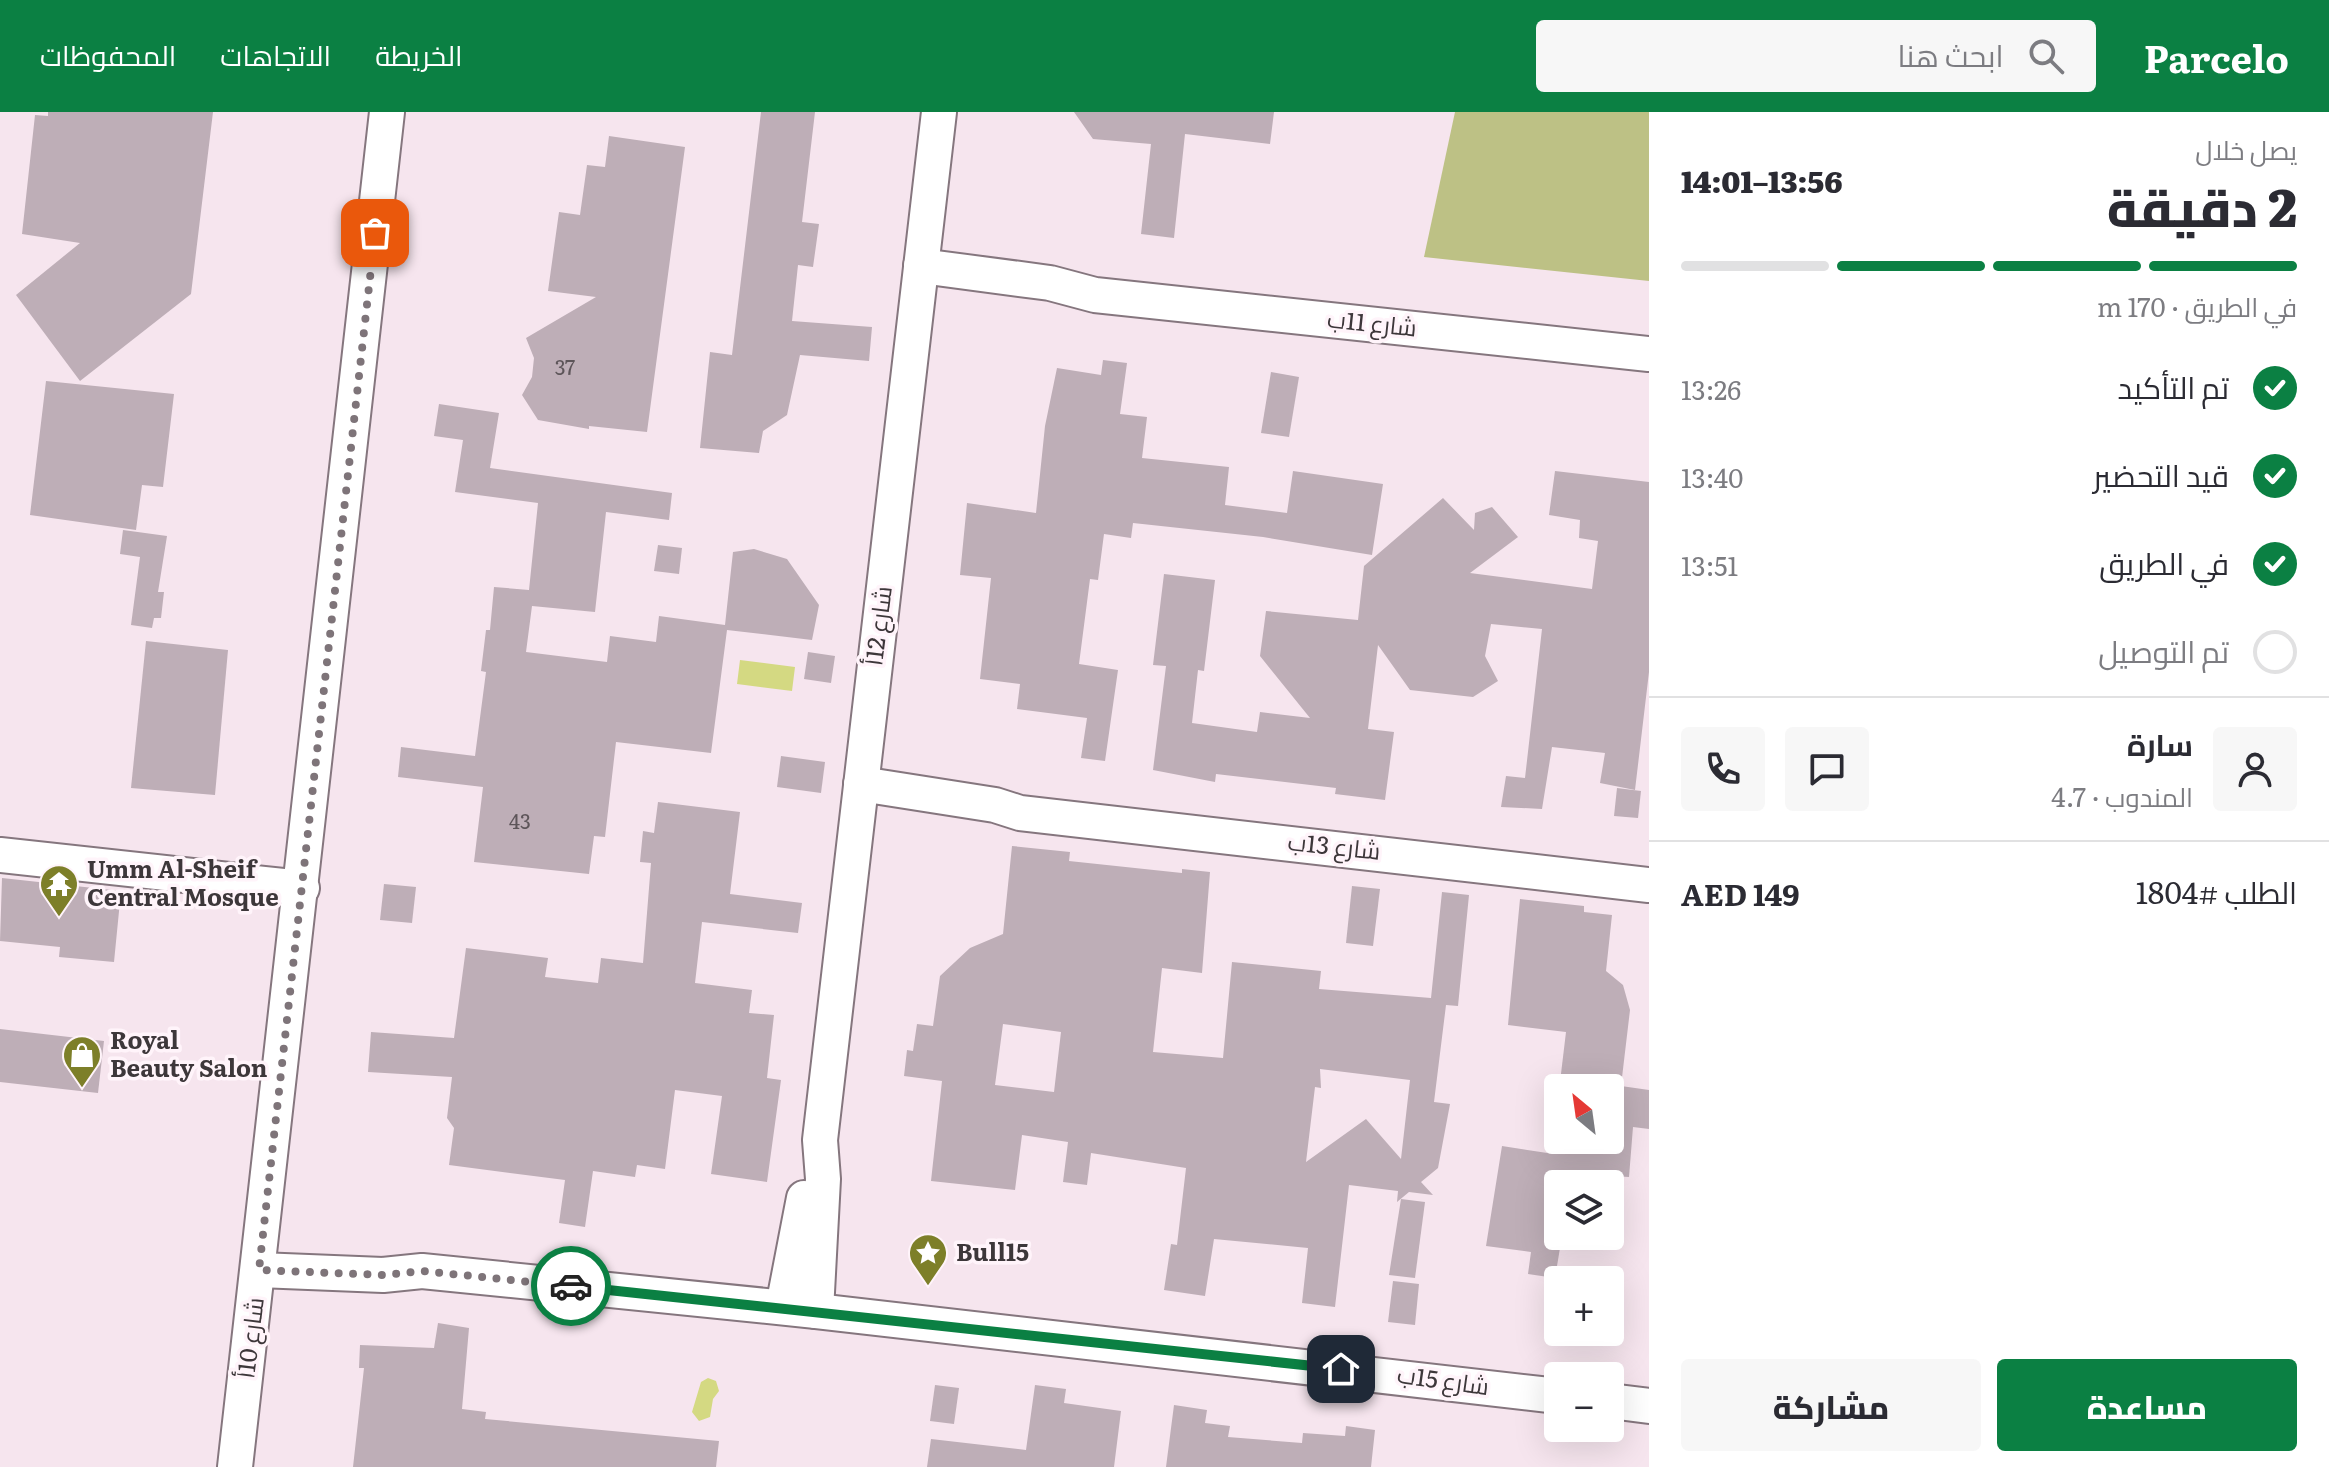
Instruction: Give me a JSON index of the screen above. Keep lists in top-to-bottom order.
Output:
{
  "streets": {
    "street": [
      "شارع 11ب",
      "شارع 12أ",
      "شارع 13ب",
      "شارع 10أ",
      "شارع 15ب"
    ]
  },
  "crossings": [
    ["شارع 11ب", "شارع 12أ"],
    ["شارع 12أ", "شارع 13ب"],
    ["شارع 12أ", "شارع 15ب"],
    ["شارع 10أ", "شارع 15ب"]
  ],
  "places": {
    "temple": ["Umm Al-Sheif Central Mosque"],
    "shop": ["Royal Beauty Salon"],
    "place": ["Bull15"]
  },
  "house_numbers": ["37", "43"],
  "north": "top left",
  "page": {
    "header": "Parcelo",
    "search": "ابحث هنا",
    "nav": ["الخريطة", "الاتجاهات", "المحفوظات"],
    "heading": ["2 دقيقة", "يصل خلال", "13:56–14:01"],
    "panel": [
      "سارة",
      "المندوب · 4.7",
      "الطلب #1804",
      "AED 149"
    ],
    "bar": "في الطريق · 170 m",
    "list": [
      ["تم التأكيد", "13:26"],
      ["قيد التحضير", "13:40"],
      ["في الطريق", "13:51"],
      "تم التوصيل"
    ],
    "map_buttons": ["+", "−"],
    "buttons": ["مساعدة", "مشاركة"]
  }
}
